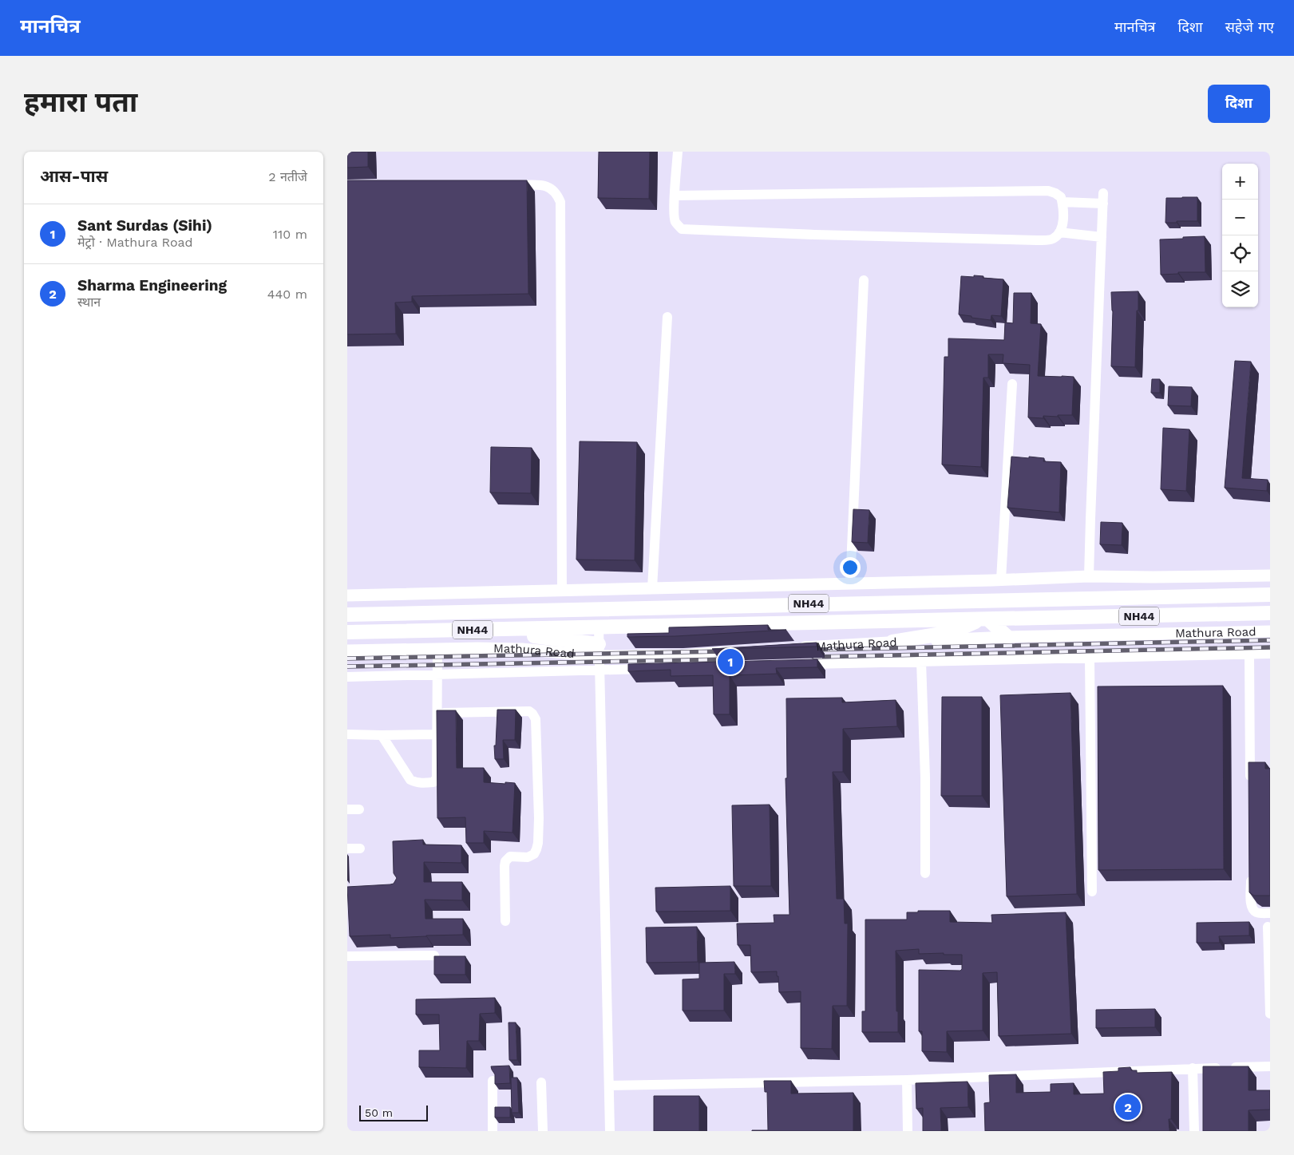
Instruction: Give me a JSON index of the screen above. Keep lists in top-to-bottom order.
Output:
{
  "streets": {
    "highway": ["NH44", "Mathura Road"]
  },
  "crossings": [
    ["NH44", "Mathura Road"]
  ],
  "scale_bar": "50 m",
  "page": {
    "header": "मानचित्र",
    "nav": ["मानचित्र", "दिशा", "सहेजे गए"],
    "buttons": "दिशा",
    "title": "हमारा पता",
    "heading": ["आस-पास", "2 नतीजे"],
    "map_buttons": ["+", "−"],
    "list": [
      {
        "mark": "1",
        "name": "Sant Surdas (Sihi)",
        "note": "मेट्रो · Mathura Road",
        "value": "110 m"
      },
      {
        "mark": "2",
        "name": "Sharma Engineering",
        "note": "स्थान",
        "value": "440 m"
      }
    ],
    "pins": ["1", "2"],
    "scale": "50 m"
  }
}
